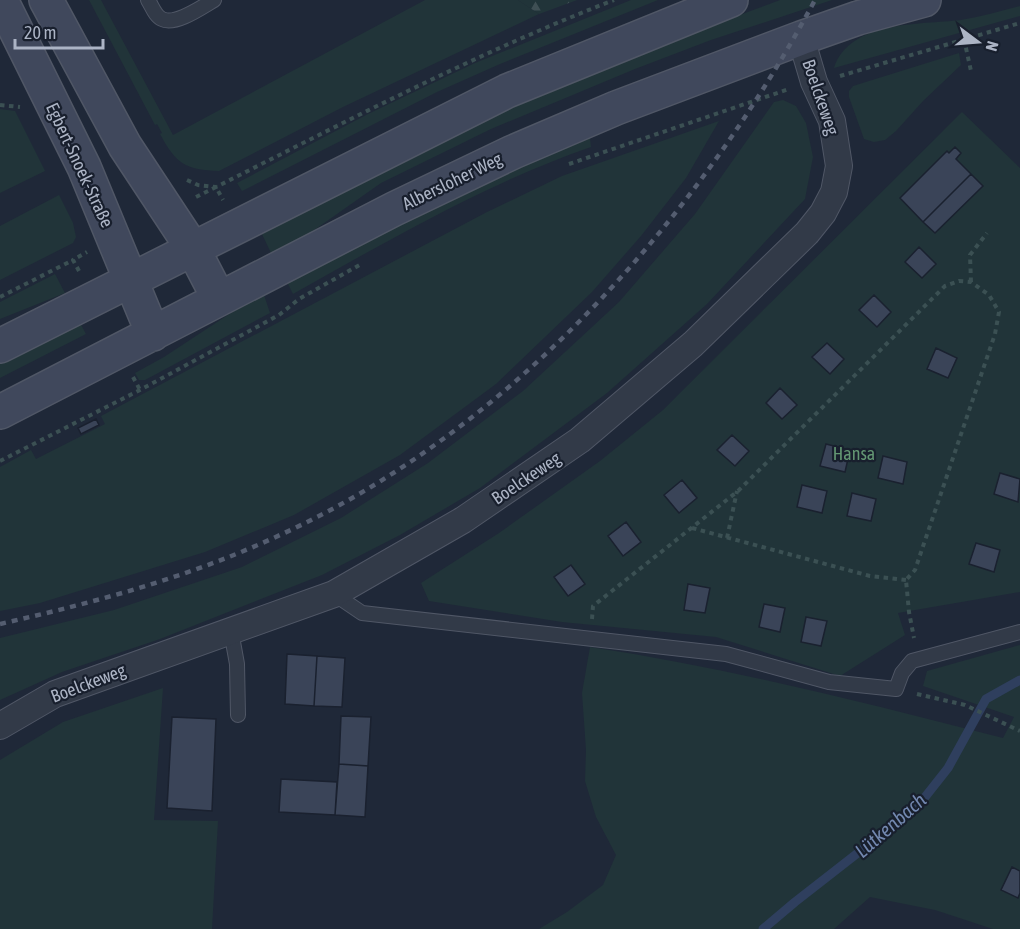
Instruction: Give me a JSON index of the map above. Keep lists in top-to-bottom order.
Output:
{
  "streets": {
    "main road": ["Egbert-Snoek-Straße", "Albersloher Weg"],
    "street": ["Boelckeweg"]
  },
  "crossings": [
    ["Boelckeweg", "Albersloher Weg"],
    ["Egbert-Snoek-Straße", "Albersloher Weg"]
  ],
  "water": ["Lütkenbach"],
  "parks": ["Hansa"],
  "scale_bar": "20 m",
  "north": "right"
}
